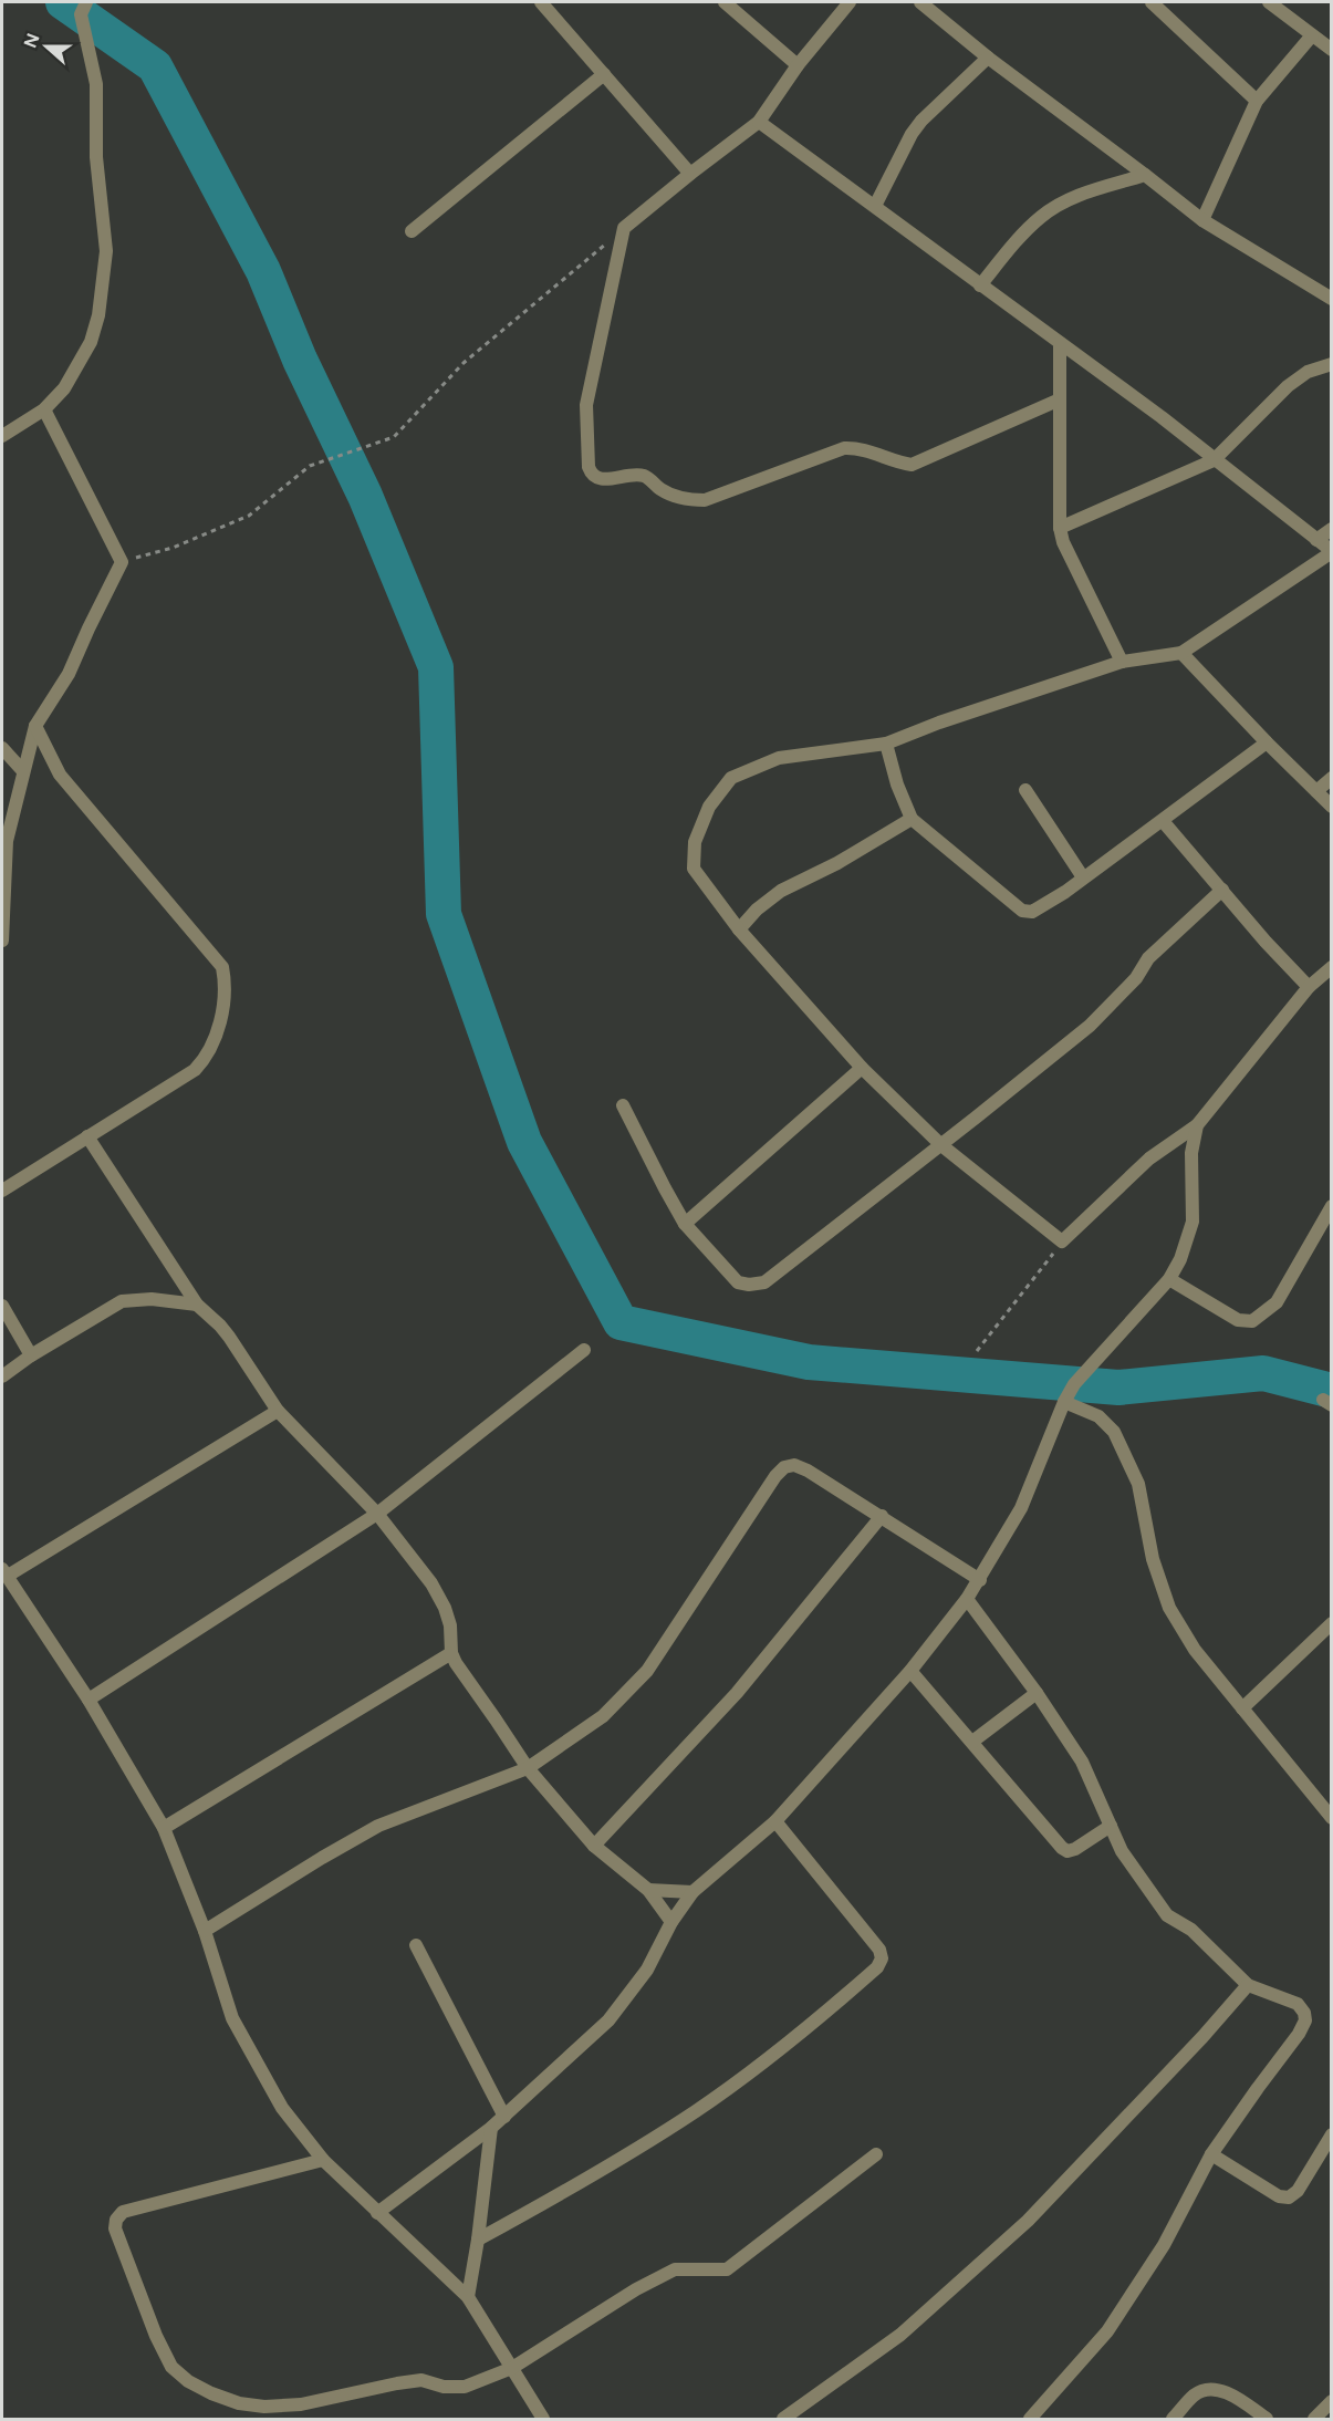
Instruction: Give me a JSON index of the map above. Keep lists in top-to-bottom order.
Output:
{
  "north": "left"
}
